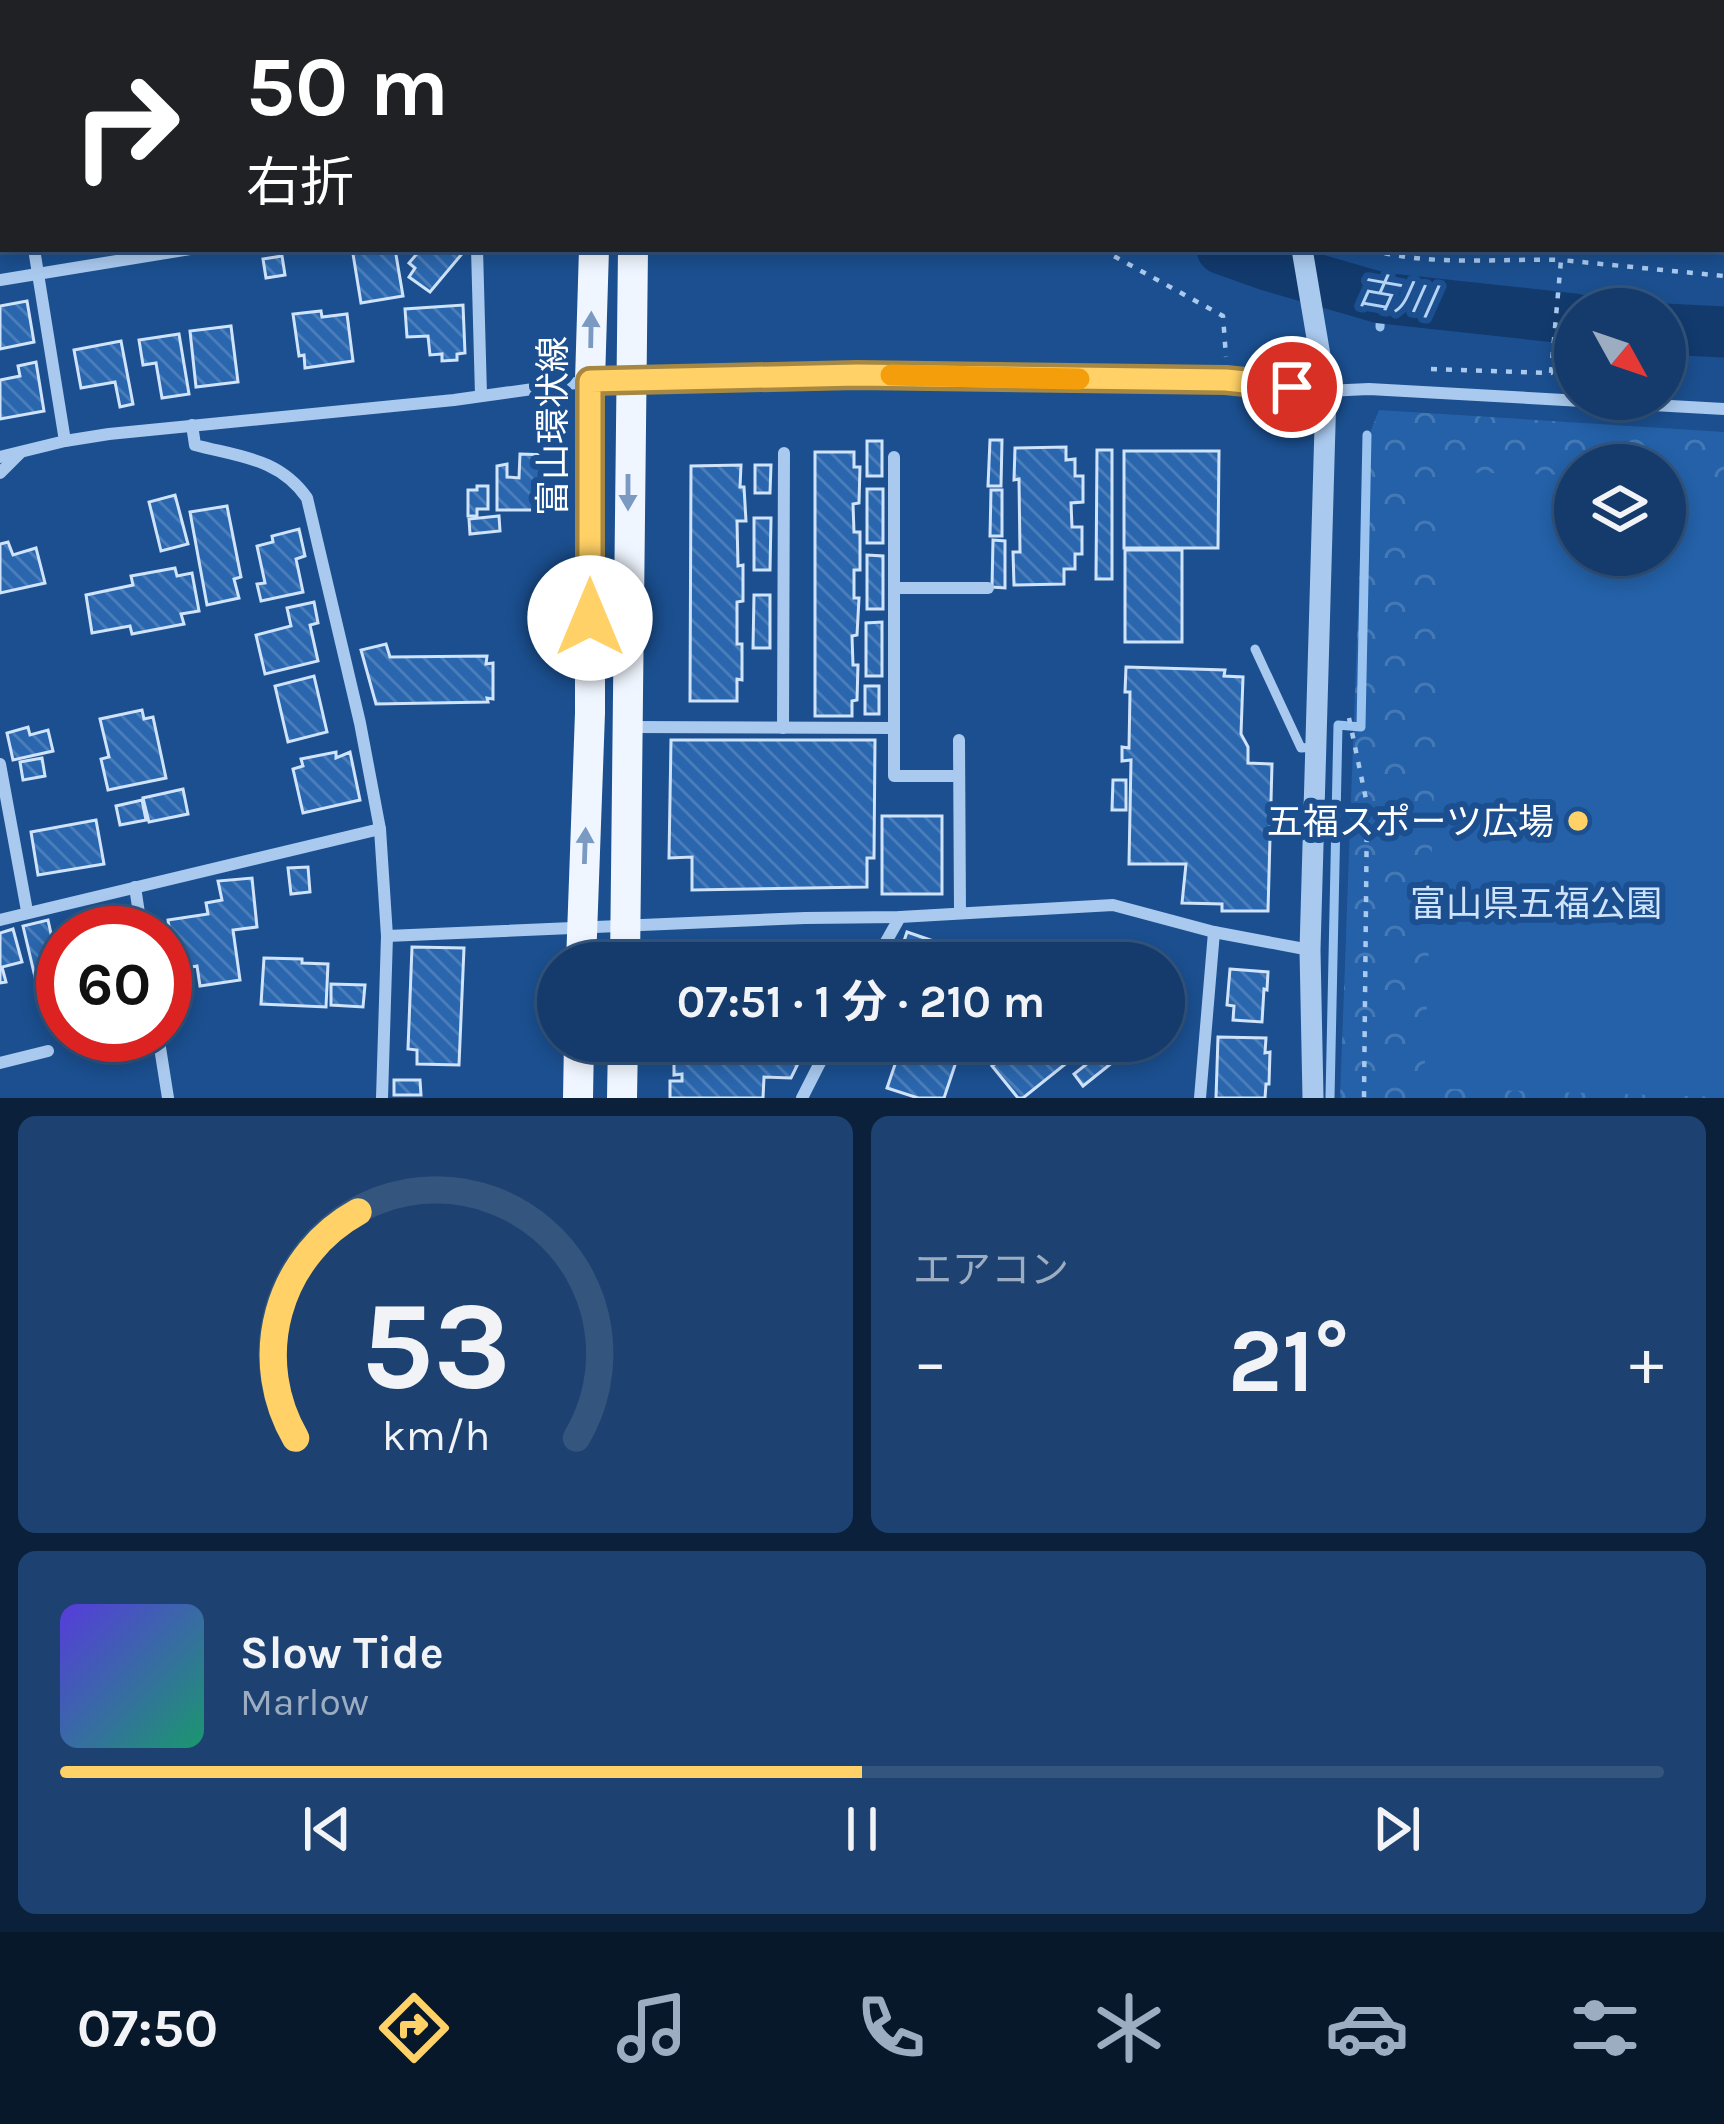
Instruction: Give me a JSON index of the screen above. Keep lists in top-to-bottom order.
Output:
{
  "streets": {
    "main road": ["富山環状線"]
  },
  "water": ["古川"],
  "parks": ["富山県五福公園"],
  "places": ["五福スポーツ広場"],
  "north": "bottom right",
  "page": {
    "turn": ["50 m", "右折"],
    "limit": "60",
    "trip": "07:51 · 1 分 · 210 m",
    "tile": "エアコン",
    "heat": ["−", "21°", "+"],
    "song": ["Slow Tide", "Marlow"],
    "tabs": "07:50",
    "gauge": ["53", "km/h"]
  }
}
